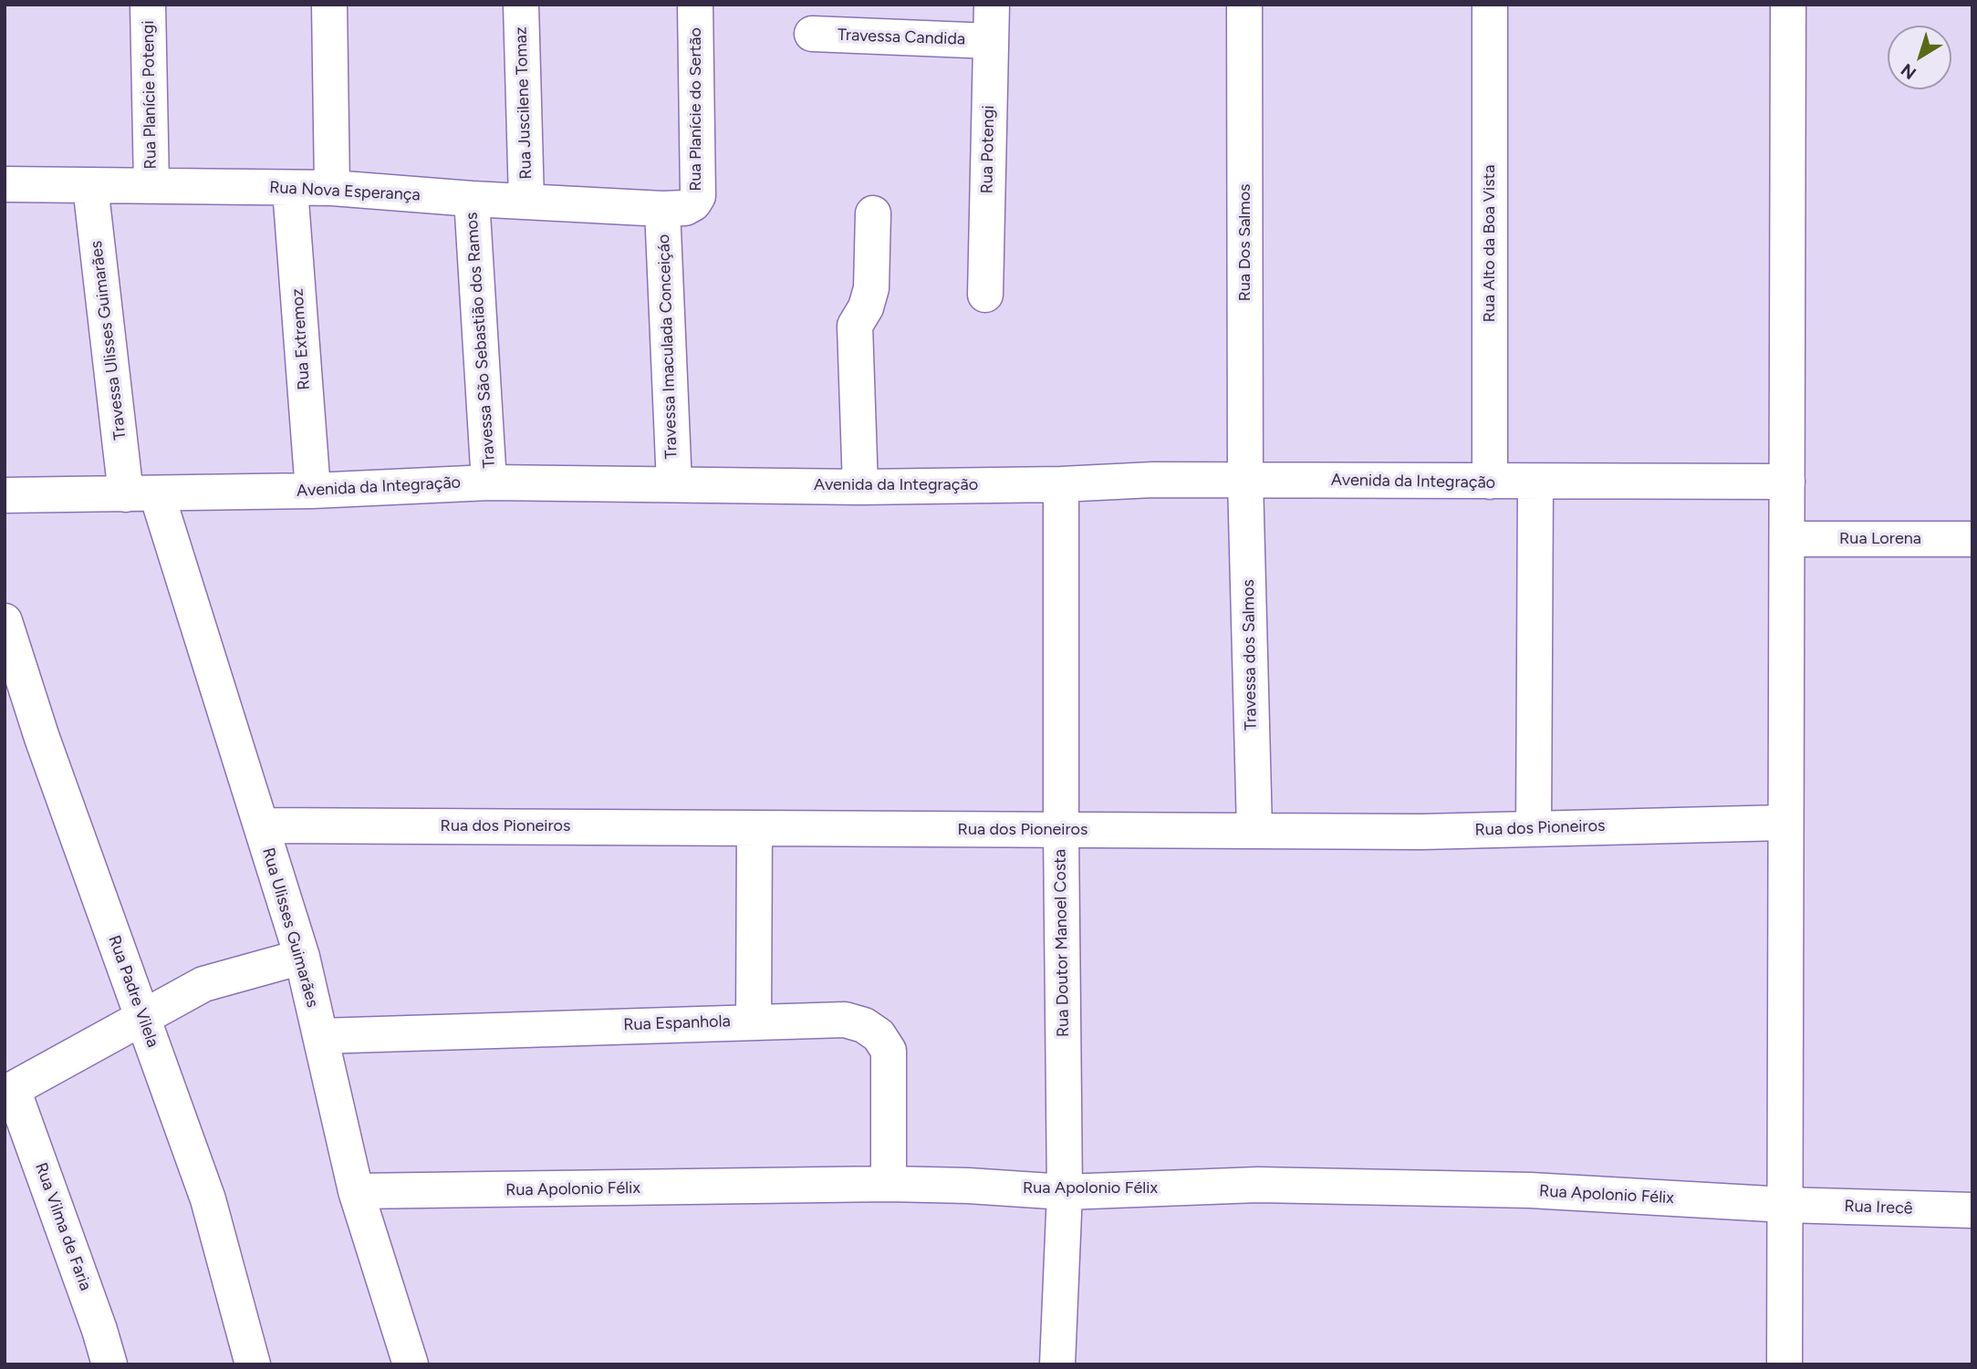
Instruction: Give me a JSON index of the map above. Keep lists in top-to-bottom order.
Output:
{
  "streets": {
    "street": [
      "Travessa Candida",
      "Rua Planície Potengi",
      "Rua Juscilene Tomaz",
      "Rua Planície do Sertão",
      "Rua Potengi",
      "Rua Nova Esperança",
      "Rua Dos Salmos",
      "Rua Alto da Boa Vista",
      "Rua Extremoz",
      "Travessa Ulisses Guimarães",
      "Travessa São Sebastião dos Ramos",
      "Travessa Imaculada Conceiçáo",
      "Avenida da Integração",
      "Rua Lorena",
      "Travessa dos Salmos",
      "Rua dos Pioneiros",
      "Rua Ulisses Guimarães",
      "Rua Doutor Manoel Costa",
      "Rua Padre Vilela",
      "Rua Espanhola",
      "Rua Apolonio Félix",
      "Rua Irecê",
      "Rua Vilma de Faria"
    ]
  },
  "crossings": [
    ["Travessa Candida", "Rua Potengi"],
    ["Rua Planície Potengi", "Rua Nova Esperança"],
    ["Rua Juscilene Tomaz", "Rua Nova Esperança"],
    ["Rua Planície do Sertão", "Rua Nova Esperança"],
    ["Rua Planície do Sertão", "Travessa Imaculada Conceiçáo"],
    ["Rua Nova Esperança", "Rua Extremoz"],
    ["Rua Nova Esperança", "Travessa Ulisses Guimarães"],
    ["Rua Nova Esperança", "Travessa São Sebastião dos Ramos"],
    ["Rua Nova Esperança", "Travessa Imaculada Conceiçáo"],
    ["Rua Dos Salmos", "Avenida da Integração"],
    ["Rua Dos Salmos", "Travessa dos Salmos"],
    ["Rua Alto da Boa Vista", "Avenida da Integração"],
    ["Rua Extremoz", "Avenida da Integração"],
    ["Travessa Ulisses Guimarães", "Avenida da Integração"],
    ["Travessa Ulisses Guimarães", "Rua Ulisses Guimarães"],
    ["Travessa São Sebastião dos Ramos", "Avenida da Integração"],
    ["Travessa Imaculada Conceiçáo", "Avenida da Integração"],
    ["Avenida da Integração", "Travessa dos Salmos"],
    ["Avenida da Integração", "Rua Ulisses Guimarães"],
    ["Avenida da Integração", "Rua Doutor Manoel Costa"],
    ["Travessa dos Salmos", "Rua dos Pioneiros"],
    ["Rua dos Pioneiros", "Rua Ulisses Guimarães"],
    ["Rua dos Pioneiros", "Rua Doutor Manoel Costa"],
    ["Rua Ulisses Guimarães", "Rua Espanhola"],
    ["Rua Ulisses Guimarães", "Rua Apolonio Félix"],
    ["Rua Doutor Manoel Costa", "Rua Apolonio Félix"],
    ["Rua Espanhola", "Rua Apolonio Félix"],
    ["Rua Apolonio Félix", "Rua Irecê"]
  ],
  "north": "bottom left"
}
